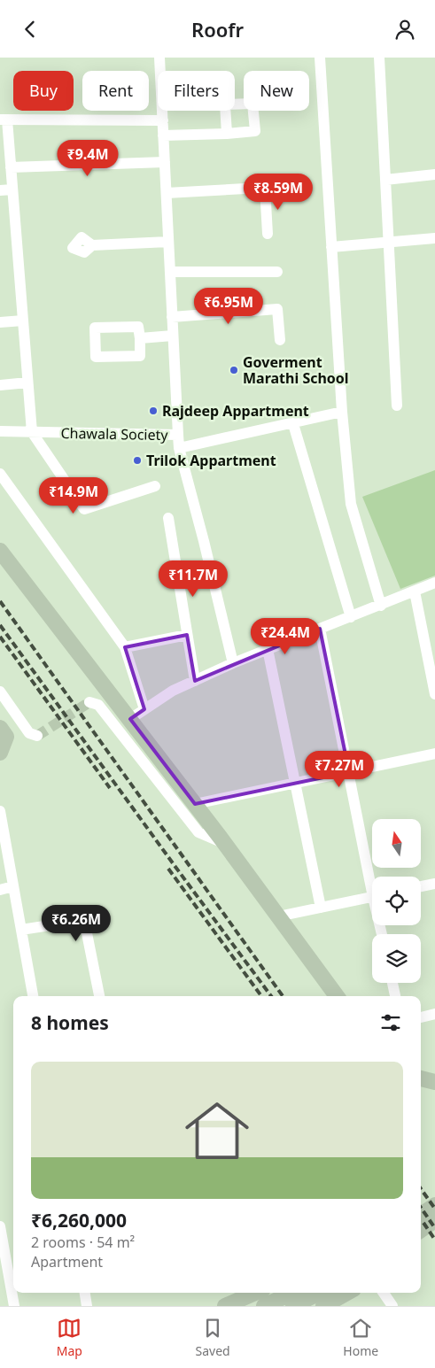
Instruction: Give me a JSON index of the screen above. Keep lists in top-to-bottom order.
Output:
{
  "streets": {
    "street": ["Chawala Society"]
  },
  "places": ["Goverment Marathi School", "Rajdeep Appartment", "Trilok Appartment"],
  "north": "top",
  "page": {
    "header": "Roofr",
    "chip": [
      "Buy",
      "Rent",
      "Filters",
      "New"
    ],
    "price": [
      "₹9.4M",
      "₹8.59M",
      "₹6.95M",
      "₹14.9M",
      "₹11.7M",
      "₹24.4M",
      "₹7.27M",
      "₹6.26M"
    ],
    "heading": "8 homes",
    "list": [
      {
        "name": "₹6,260,000",
        "note": "2 rooms · 54 m² · Apartment"
      }
    ],
    "tabs": ["Map", "Saved", "Home"]
  }
}
